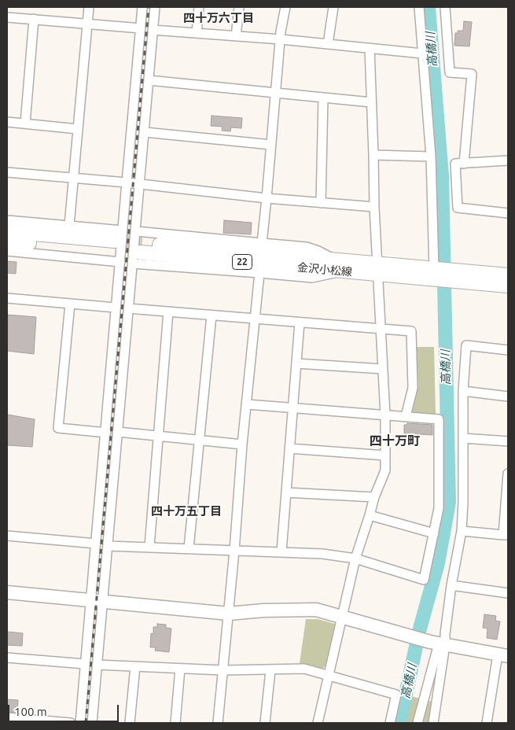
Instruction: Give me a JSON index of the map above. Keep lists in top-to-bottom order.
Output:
{
  "streets": {
    "main road": ["22", "金沢小松線"]
  },
  "districts": ["四十万六丁目", "四十万町", "四十万五丁目"],
  "water": ["高橋川"],
  "scale_bar": "100 m"
}
